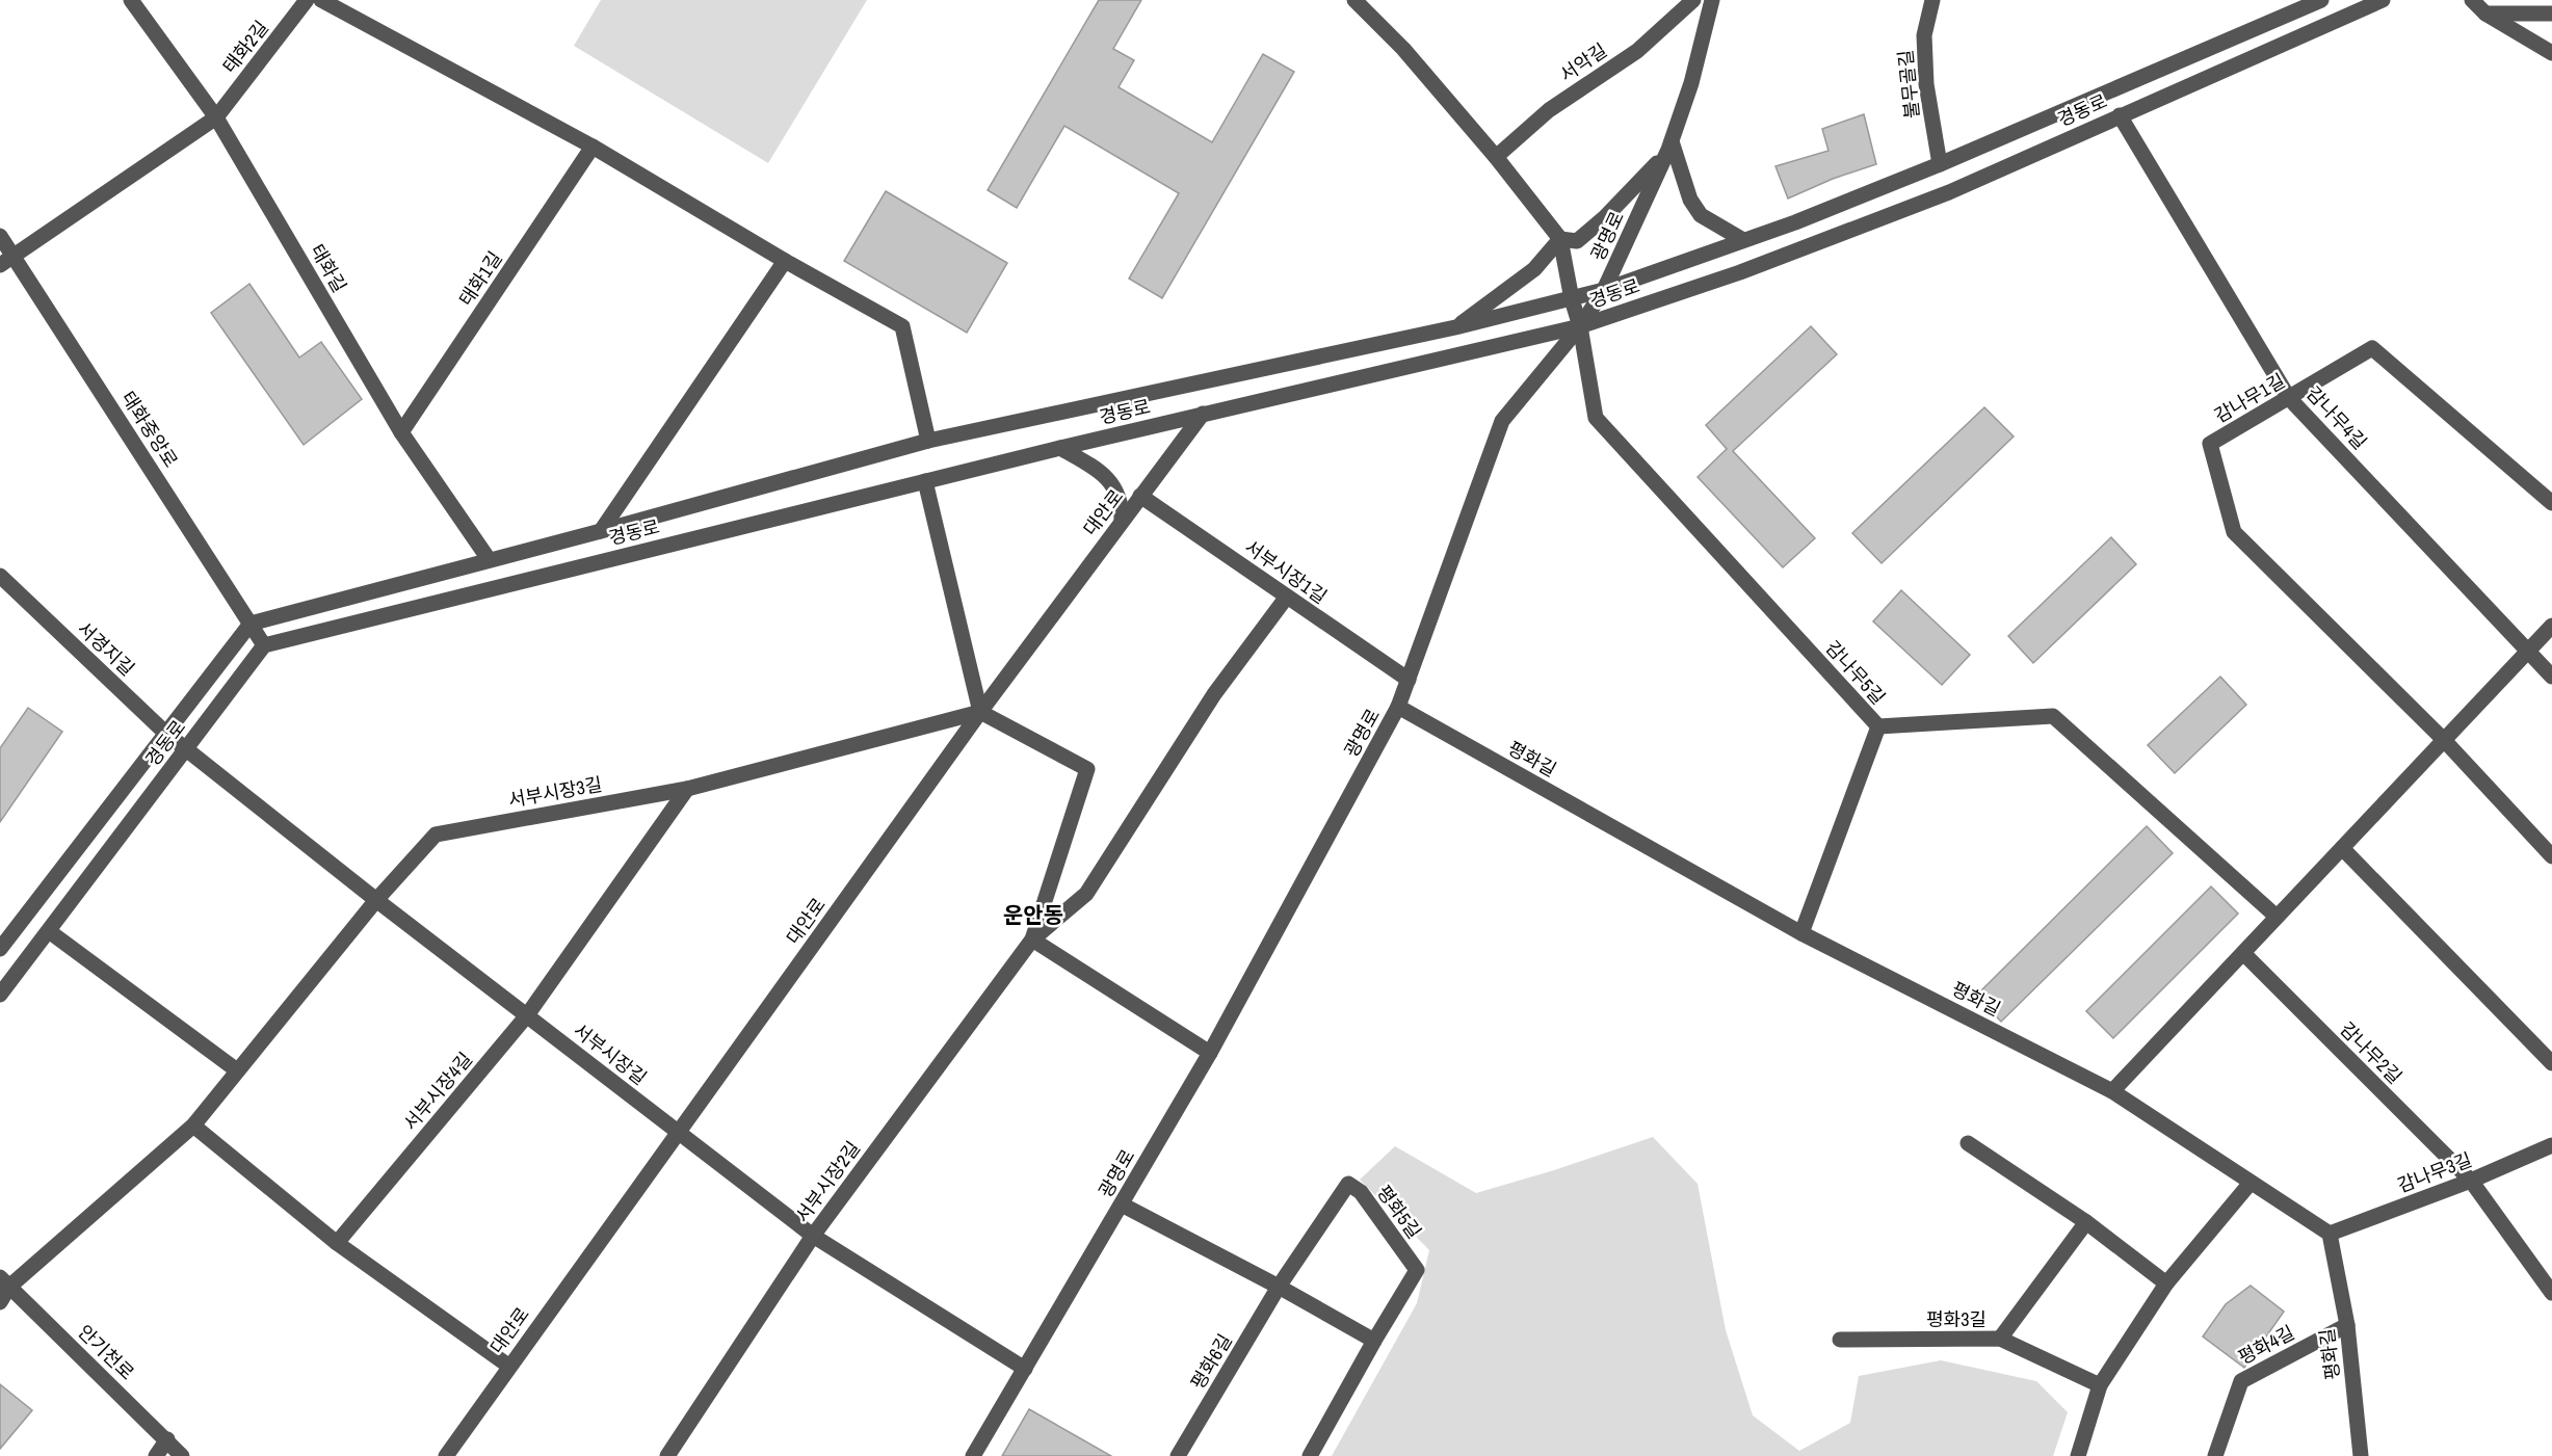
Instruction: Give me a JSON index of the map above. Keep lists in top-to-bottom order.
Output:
{
  "streets": {
    "street": [
      "태화2길",
      "서악길",
      "불무골길",
      "경동로",
      "광명로",
      "태화길",
      "태화1길",
      "감나무1길",
      "감나무4길",
      "태화중앙로",
      "대안로",
      "서부시장1길",
      "서경지길",
      "감나무5길",
      "평화길",
      "서부시장3길",
      "감나무2길",
      "서부시장길",
      "서부시장4길",
      "감나무3길",
      "서부시장2길",
      "평화5길",
      "평화3길",
      "평화4길",
      "안기천로",
      "평화6길"
    ]
  },
  "crossings": [
    ["태화2길", "태화길"],
    ["태화2길", "태화중앙로"],
    ["불무골길", "경동로"],
    ["경동로", "광명로"],
    ["경동로", "태화길"],
    ["경동로", "감나무4길"],
    ["경동로", "태화중앙로"],
    ["경동로", "대안로"],
    ["경동로", "서경지길"],
    ["경동로", "감나무5길"],
    ["경동로", "서부시장길"],
    ["광명로", "서부시장1길"],
    ["광명로", "감나무5길"],
    ["광명로", "평화길"],
    ["광명로", "서부시장길"],
    ["태화길", "태화1길"],
    ["감나무1길", "감나무4길"],
    ["대안로", "서부시장1길"],
    ["대안로", "서부시장3길"],
    ["대안로", "서부시장길"],
    ["대안로", "서부시장2길"],
    ["서경지길", "서부시장길"],
    ["평화길", "감나무3길"],
    ["평화길", "평화4길"],
    ["서부시장3길", "서부시장길"],
    ["서부시장3길", "서부시장4길"],
    ["서부시장3길", "서부시장2길"],
    ["서부시장3길", "안기천로"],
    ["감나무2길", "감나무3길"],
    ["서부시장길", "서부시장4길"],
    ["서부시장길", "서부시장2길"],
    ["평화5길", "평화6길"]
  ],
  "districts": ["운안동"]
}
